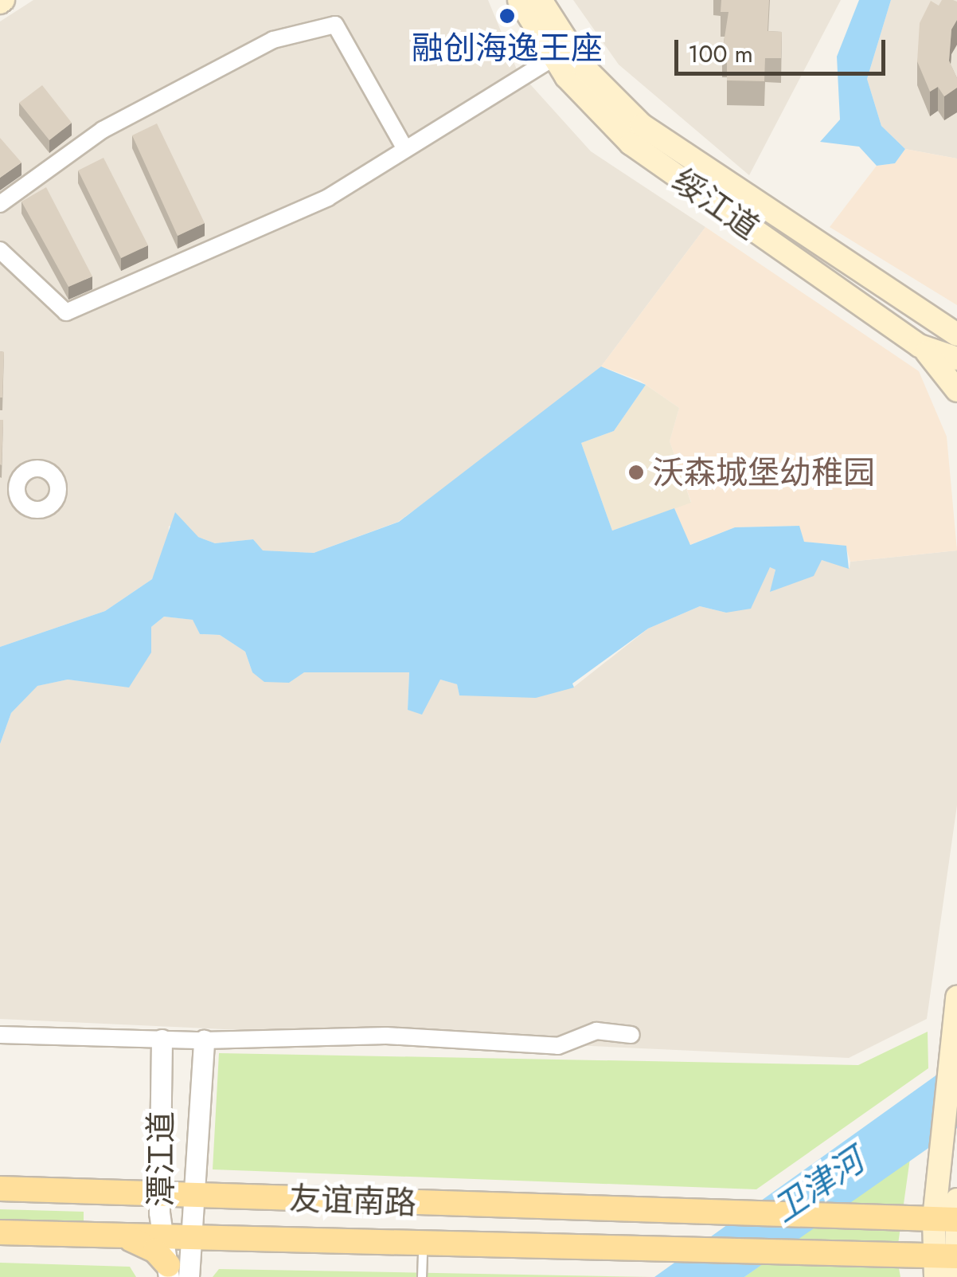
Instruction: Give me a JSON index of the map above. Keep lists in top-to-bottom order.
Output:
{
  "streets": {
    "main road": ["绥江道", "友谊南路"],
    "street": ["潭江道"]
  },
  "crossings": [
    ["潭江道", "友谊南路"]
  ],
  "water": ["卫津河"],
  "places": ["融创海逸王座", "沃森城堡幼稚园"],
  "scale_bar": "100 m"
}
